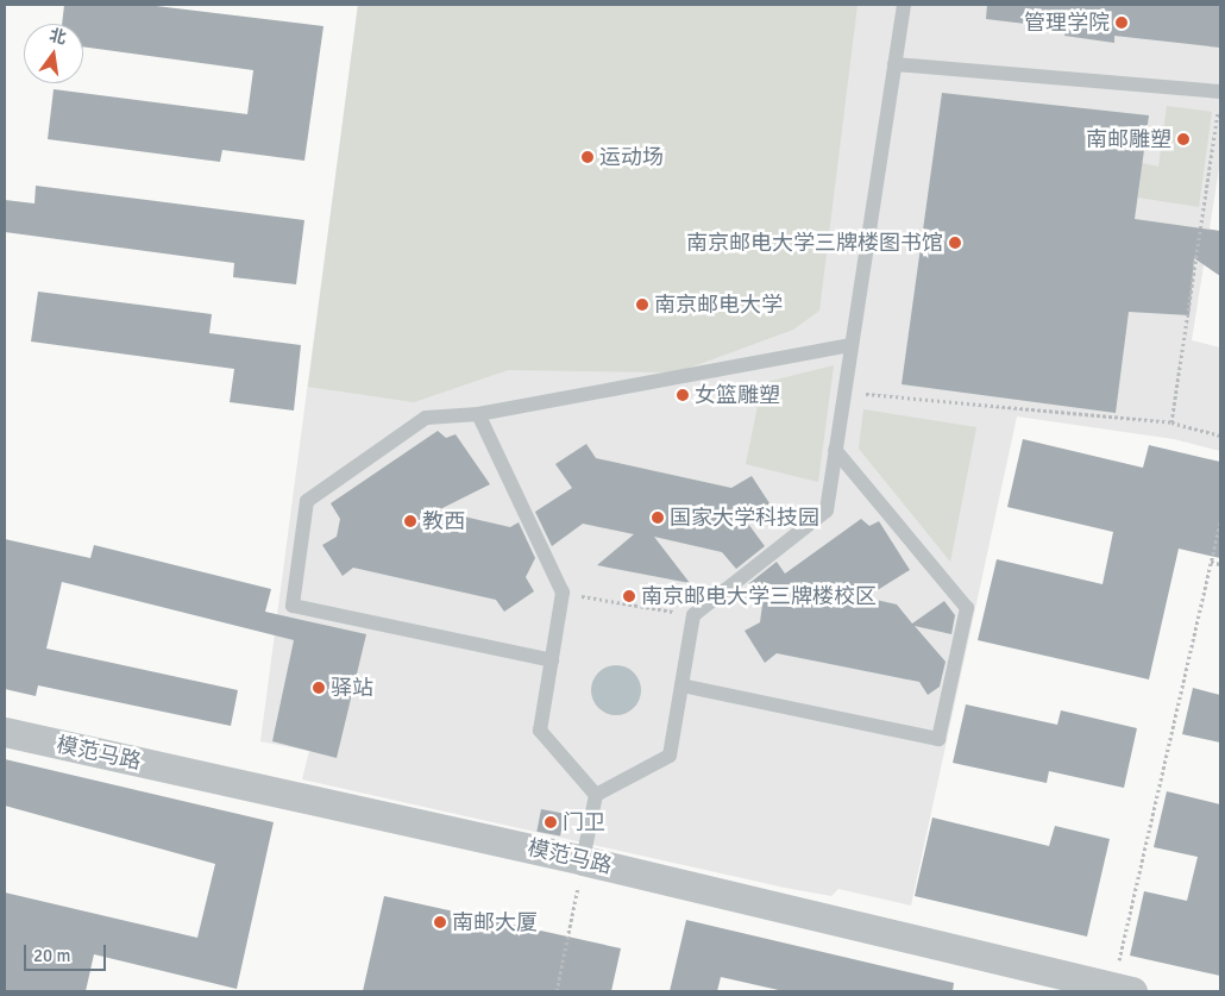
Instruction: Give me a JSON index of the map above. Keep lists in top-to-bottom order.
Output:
{
  "streets": {
    "street": ["模范马路"]
  },
  "places": [
    "管理学院",
    "南邮雕塑",
    "运动场",
    "南京邮电大学三牌楼图书馆",
    "南京邮电大学",
    "女篮雕塑",
    "国家大学科技园",
    "教西",
    "南京邮电大学三牌楼校区",
    "驿站",
    "门卫",
    "南邮大厦"
  ],
  "scale_bar": "20 m",
  "north": "top"
}
